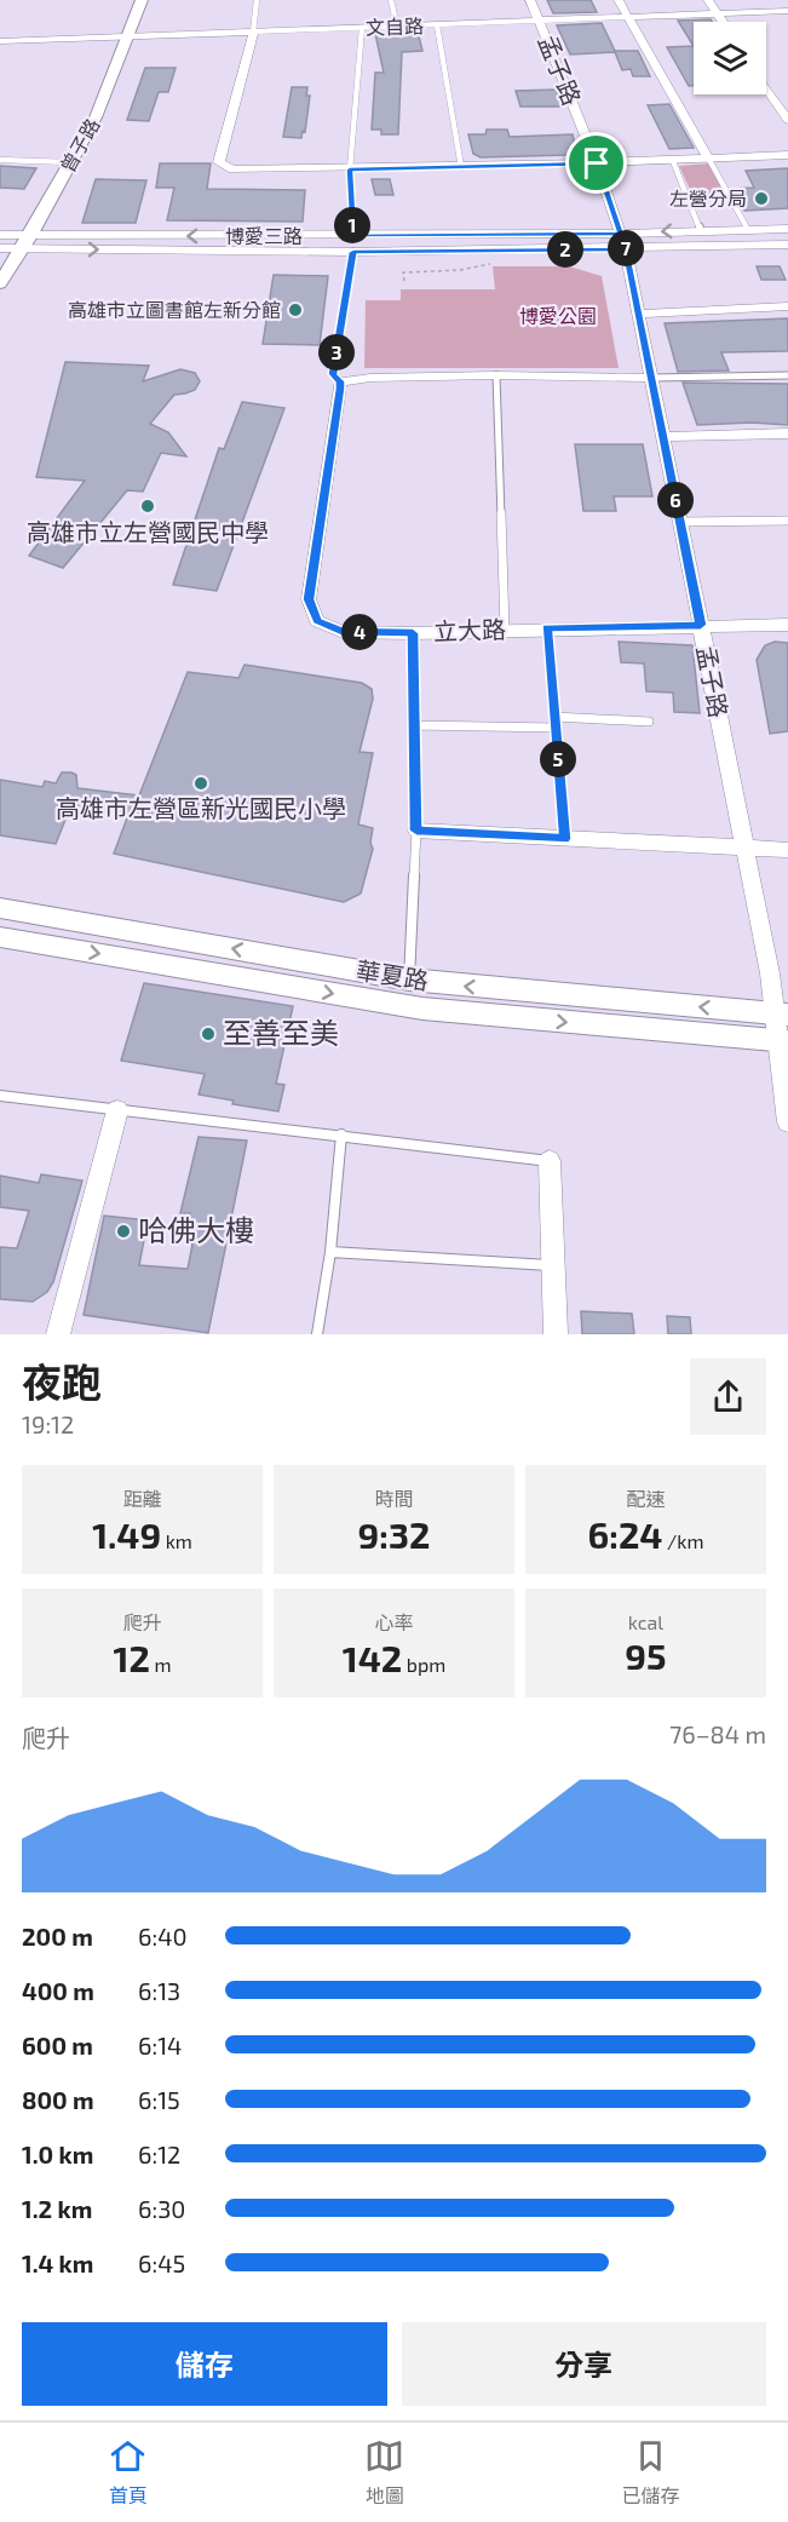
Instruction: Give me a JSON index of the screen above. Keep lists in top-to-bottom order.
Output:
{
  "streets": {
    "street": [
      "文自路",
      "孟子路",
      "曾子路",
      "博愛三路",
      "立大路",
      "華夏路"
    ]
  },
  "crossings": [
    ["文自路", "孟子路"],
    ["文自路", "曾子路"],
    ["孟子路", "博愛三路"],
    ["孟子路", "立大路"],
    ["孟子路", "華夏路"],
    ["曾子路", "博愛三路"]
  ],
  "parks": ["博愛公園"],
  "places": [
    "左營分局",
    "高雄市立圖書館左新分館",
    "高雄市立左營國民中學",
    "高雄市左營區新光國民小學",
    "至善至美",
    "哈佛大樓"
  ],
  "page": {
    "pins": [
      "1",
      "7",
      "2",
      "3",
      "6",
      "4",
      "5"
    ],
    "heading": ["夜跑", "19:12"],
    "stats": [
      ["距離", "1.49 km"],
      ["時間", "9:32"],
      ["配速", "6:24 /km"],
      ["爬升", "12 m"],
      ["心率", "142 bpm"],
      ["kcal", "95"]
    ],
    "chart": ["爬升", "76–84 m"],
    "list": [
      {
        "name": "200 m",
        "note": "6:40"
      },
      {
        "name": "400 m",
        "note": "6:13"
      },
      {
        "name": "600 m",
        "note": "6:14"
      },
      {
        "name": "800 m",
        "note": "6:15"
      },
      {
        "name": "1.0 km",
        "note": "6:12"
      },
      {
        "name": "1.2 km",
        "note": "6:30"
      },
      {
        "name": "1.4 km",
        "note": "6:45"
      }
    ],
    "buttons": ["儲存", "分享"],
    "tabs": ["首頁", "地圖", "已儲存"]
  }
}
